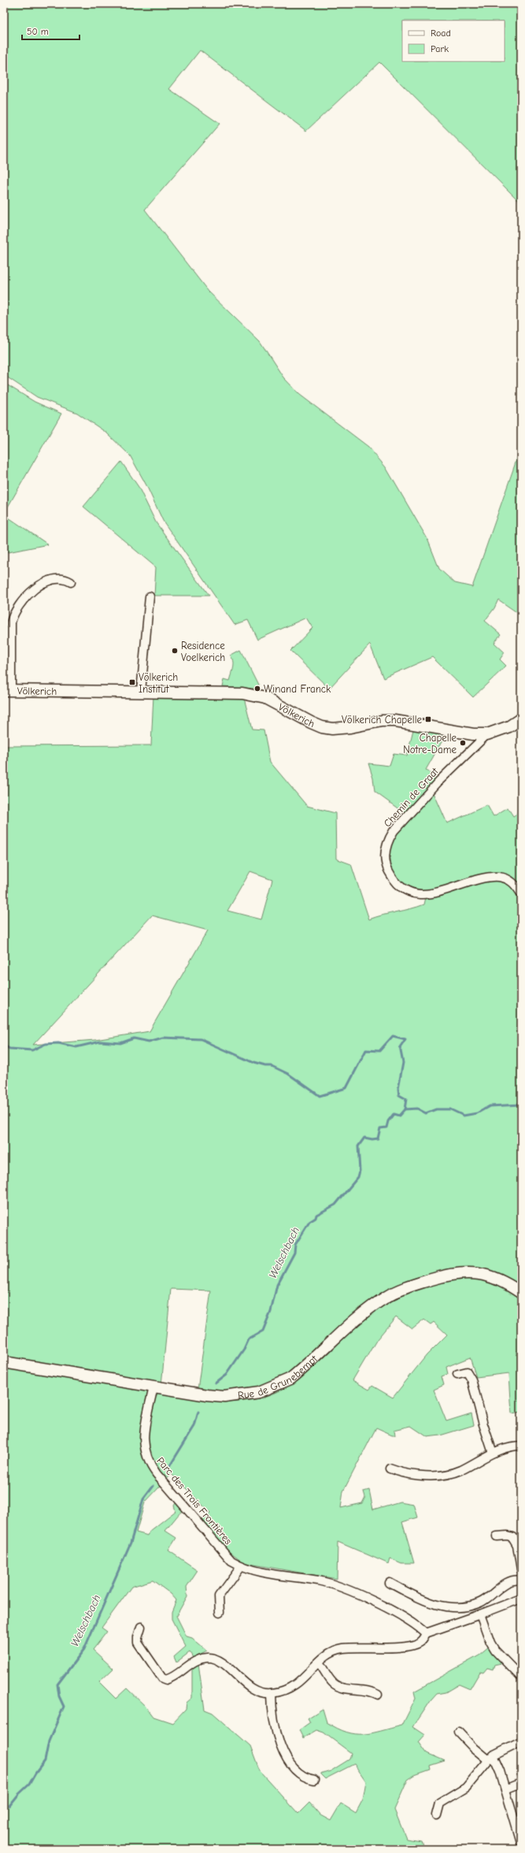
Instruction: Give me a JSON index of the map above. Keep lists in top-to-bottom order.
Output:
{
  "streets": {
    "street": [
      "Völkerich",
      "Chemin de Graat",
      "Rue de Grunebempt",
      "Parc des Trois Frontières"
    ]
  },
  "crossings": [
    ["Völkerich", "Chemin de Graat"],
    ["Rue de Grunebempt", "Parc des Trois Frontières"]
  ],
  "water": ["Welschbach"],
  "places": {
    "other": ["Residence Voelkerich", "Winand Franck", "Chapelle Notre-Dame"],
    "transit": ["Völkerich Institut", "Völkerich Chapelle"]
  },
  "legend": ["Road", "Park"],
  "scale_bar": "50 m"
}
